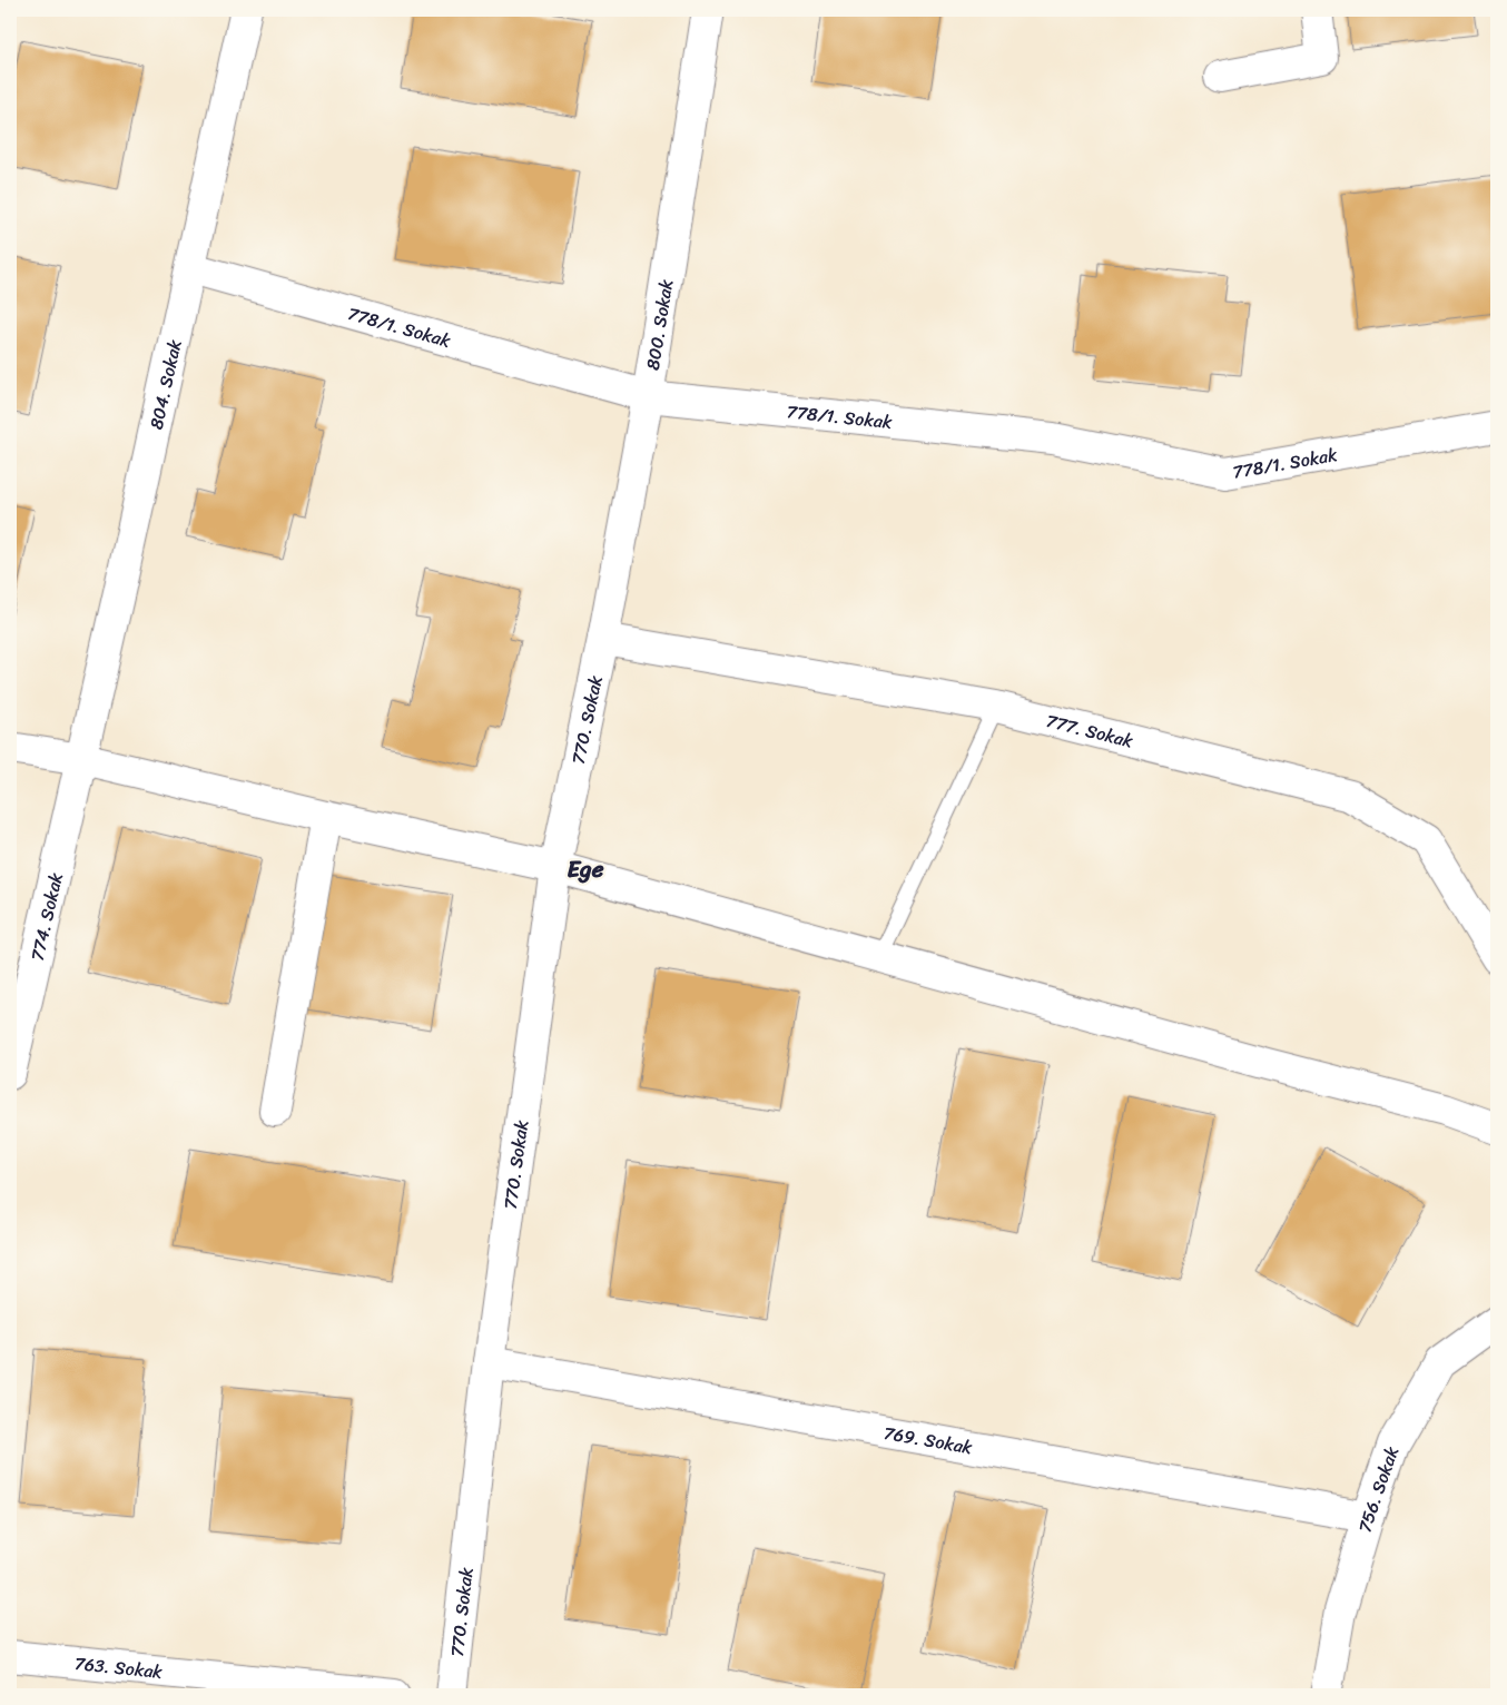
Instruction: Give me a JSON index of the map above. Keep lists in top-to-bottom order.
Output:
{
  "streets": {
    "street": [
      "800. Sokak",
      "778/1. Sokak",
      "804. Sokak",
      "770. Sokak",
      "777. Sokak",
      "774. Sokak",
      "769. Sokak",
      "756. Sokak",
      "763. Sokak"
    ]
  },
  "crossings": [
    ["800. Sokak", "778/1. Sokak"],
    ["800. Sokak", "770. Sokak"],
    ["800. Sokak", "777. Sokak"],
    ["778/1. Sokak", "804. Sokak"],
    ["804. Sokak", "774. Sokak"],
    ["770. Sokak", "777. Sokak"],
    ["770. Sokak", "769. Sokak"],
    ["769. Sokak", "756. Sokak"]
  ],
  "districts": ["Ege"]
}
